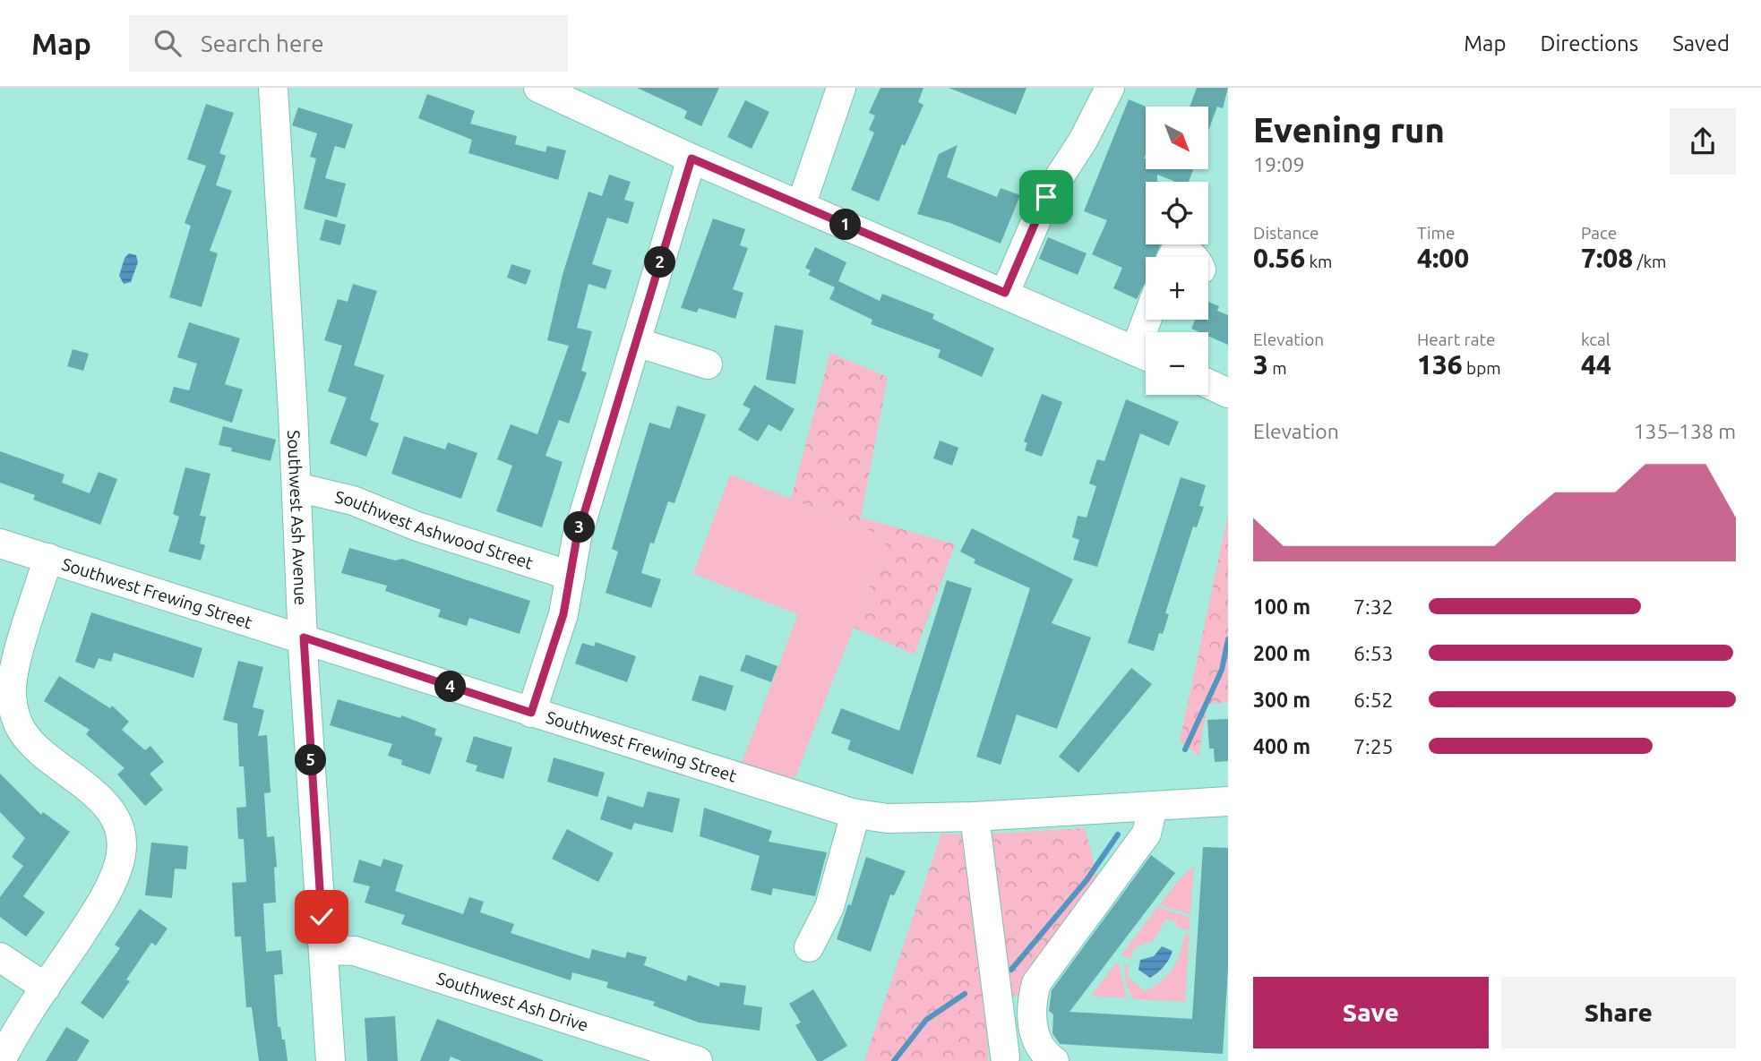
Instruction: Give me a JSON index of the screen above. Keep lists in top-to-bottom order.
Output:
{
  "streets": {
    "street": [
      "Southwest Ash Avenue",
      "Southwest Ashwood Street",
      "Southwest Frewing Street",
      "Southwest Ash Drive"
    ]
  },
  "crossings": [
    ["Southwest Ash Avenue", "Southwest Ashwood Street"],
    ["Southwest Ash Avenue", "Southwest Frewing Street"],
    ["Southwest Ash Avenue", "Southwest Ash Drive"]
  ],
  "north": "bottom right",
  "page": {
    "header": "Map",
    "search": "Search here",
    "nav": ["Map", "Directions", "Saved"],
    "heading": ["Evening run", "19:09"],
    "map_buttons": ["+", "−"],
    "stats": [
      ["Distance", "0.56 km"],
      ["Time", "4:00"],
      ["Pace", "7:08 /km"],
      ["Elevation", "3 m"],
      ["Heart rate", "136 bpm"],
      ["kcal", "44"]
    ],
    "pins": [
      "1",
      "2",
      "3",
      "4",
      "5"
    ],
    "chart": ["Elevation", "135–138 m"],
    "list": [
      {
        "name": "100 m",
        "note": "7:32"
      },
      {
        "name": "200 m",
        "note": "6:53"
      },
      {
        "name": "300 m",
        "note": "6:52"
      },
      {
        "name": "400 m",
        "note": "7:25"
      }
    ],
    "buttons": ["Save", "Share"]
  }
}
